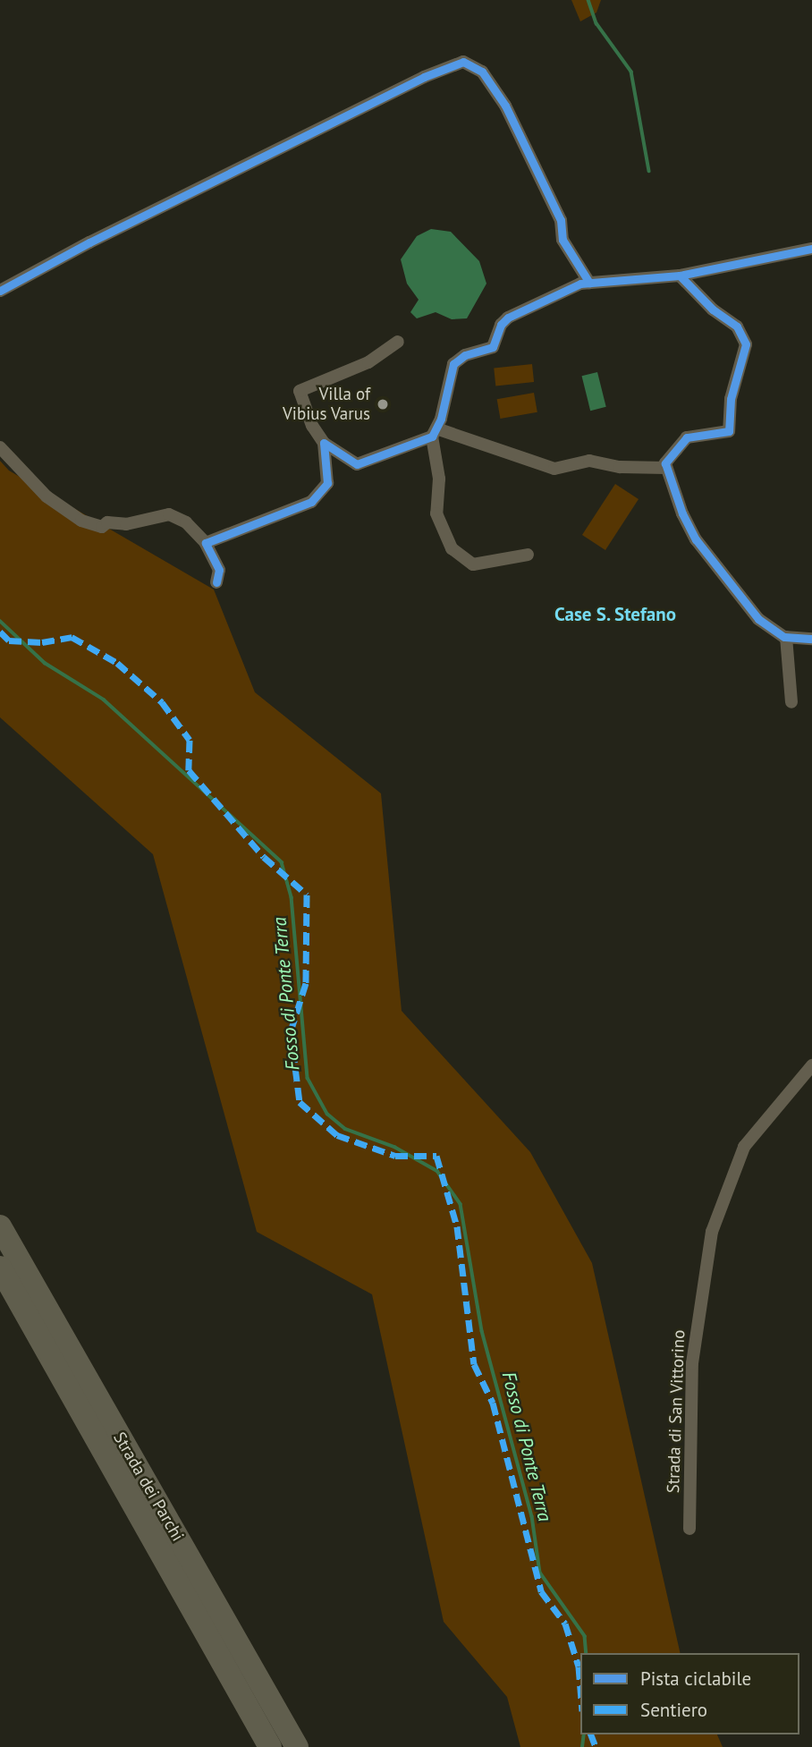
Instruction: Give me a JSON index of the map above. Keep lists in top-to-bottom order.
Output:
{
  "streets": {
    "highway": ["Strada dei Parchi"],
    "street": ["Strada di San Vittorino"]
  },
  "districts": ["Case S. Stefano"],
  "water": ["Fosso di Ponte Terra"],
  "places": ["Villa of Vibius Varus"],
  "legend": ["Pista ciclabile", "Sentiero"]
}
